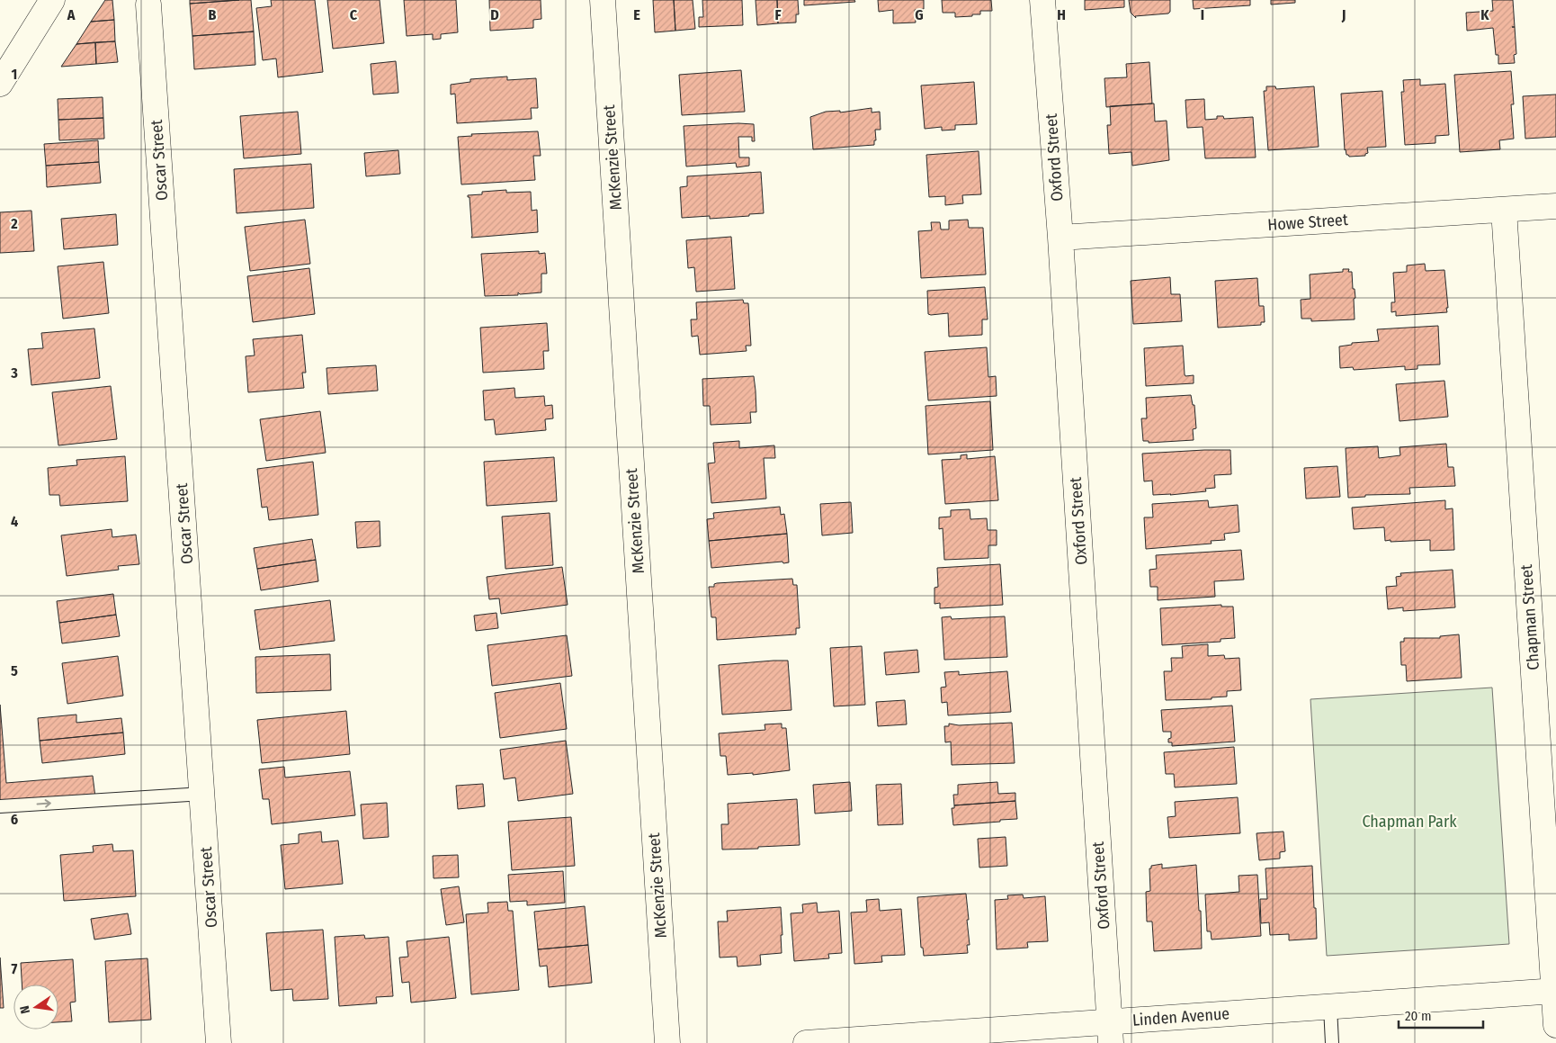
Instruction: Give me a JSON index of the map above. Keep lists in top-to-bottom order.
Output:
{
  "streets": {
    "street": [
      "McKenzie Street",
      "Oxford Street",
      "Oscar Street",
      "Howe Street",
      "Chapman Street",
      "Linden Avenue"
    ]
  },
  "crossings": [
    ["Oxford Street", "Howe Street"],
    ["Oxford Street", "Linden Avenue"],
    ["Howe Street", "Chapman Street"],
    ["Chapman Street", "Linden Avenue"]
  ],
  "parks": ["Chapman Park"],
  "scale_bar": "20 m",
  "north": "left",
  "grid": {
    "columns": [
      "A",
      "B",
      "C",
      "D",
      "E",
      "F",
      "G",
      "H",
      "I",
      "J",
      "K"
    ],
    "rows": [
      "1",
      "2",
      "3",
      "4",
      "5",
      "6",
      "7"
    ]
  }
}
